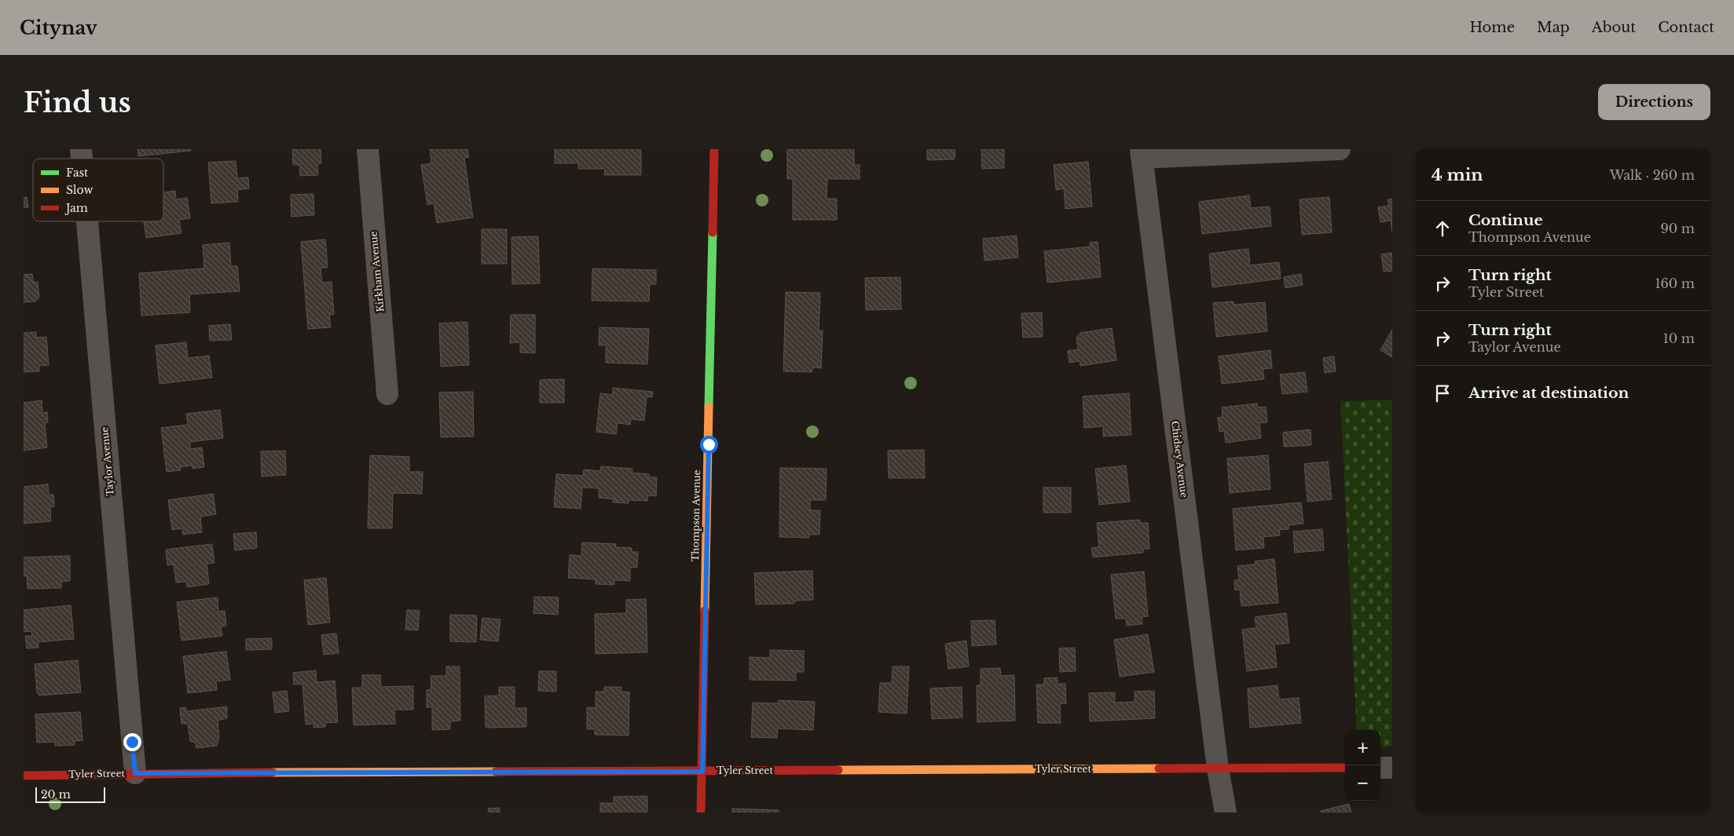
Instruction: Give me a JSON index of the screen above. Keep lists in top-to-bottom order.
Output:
{
  "streets": {
    "street": [
      "Kirkham Avenue",
      "Chidsey Avenue",
      "Taylor Avenue",
      "Thompson Avenue",
      "Tyler Street"
    ]
  },
  "crossings": [
    ["Chidsey Avenue", "Tyler Street"],
    ["Taylor Avenue", "Tyler Street"],
    ["Thompson Avenue", "Tyler Street"]
  ],
  "legend": ["Fast", "Slow", "Jam"],
  "scale_bar": "20 m",
  "page": {
    "header": "Citynav",
    "nav": [
      "Home",
      "Map",
      "About",
      "Contact"
    ],
    "buttons": "Directions",
    "title": "Find us",
    "heading": ["4 min", "Walk · 260 m"],
    "list": [
      ["Continue", "Thompson Avenue", "90 m"],
      ["Turn right", "Tyler Street", "160 m"],
      ["Turn right", "Taylor Avenue", "10 m"],
      "Arrive at destination"
    ],
    "map_buttons": ["+", "−"],
    "scale": "20 m"
  }
}
